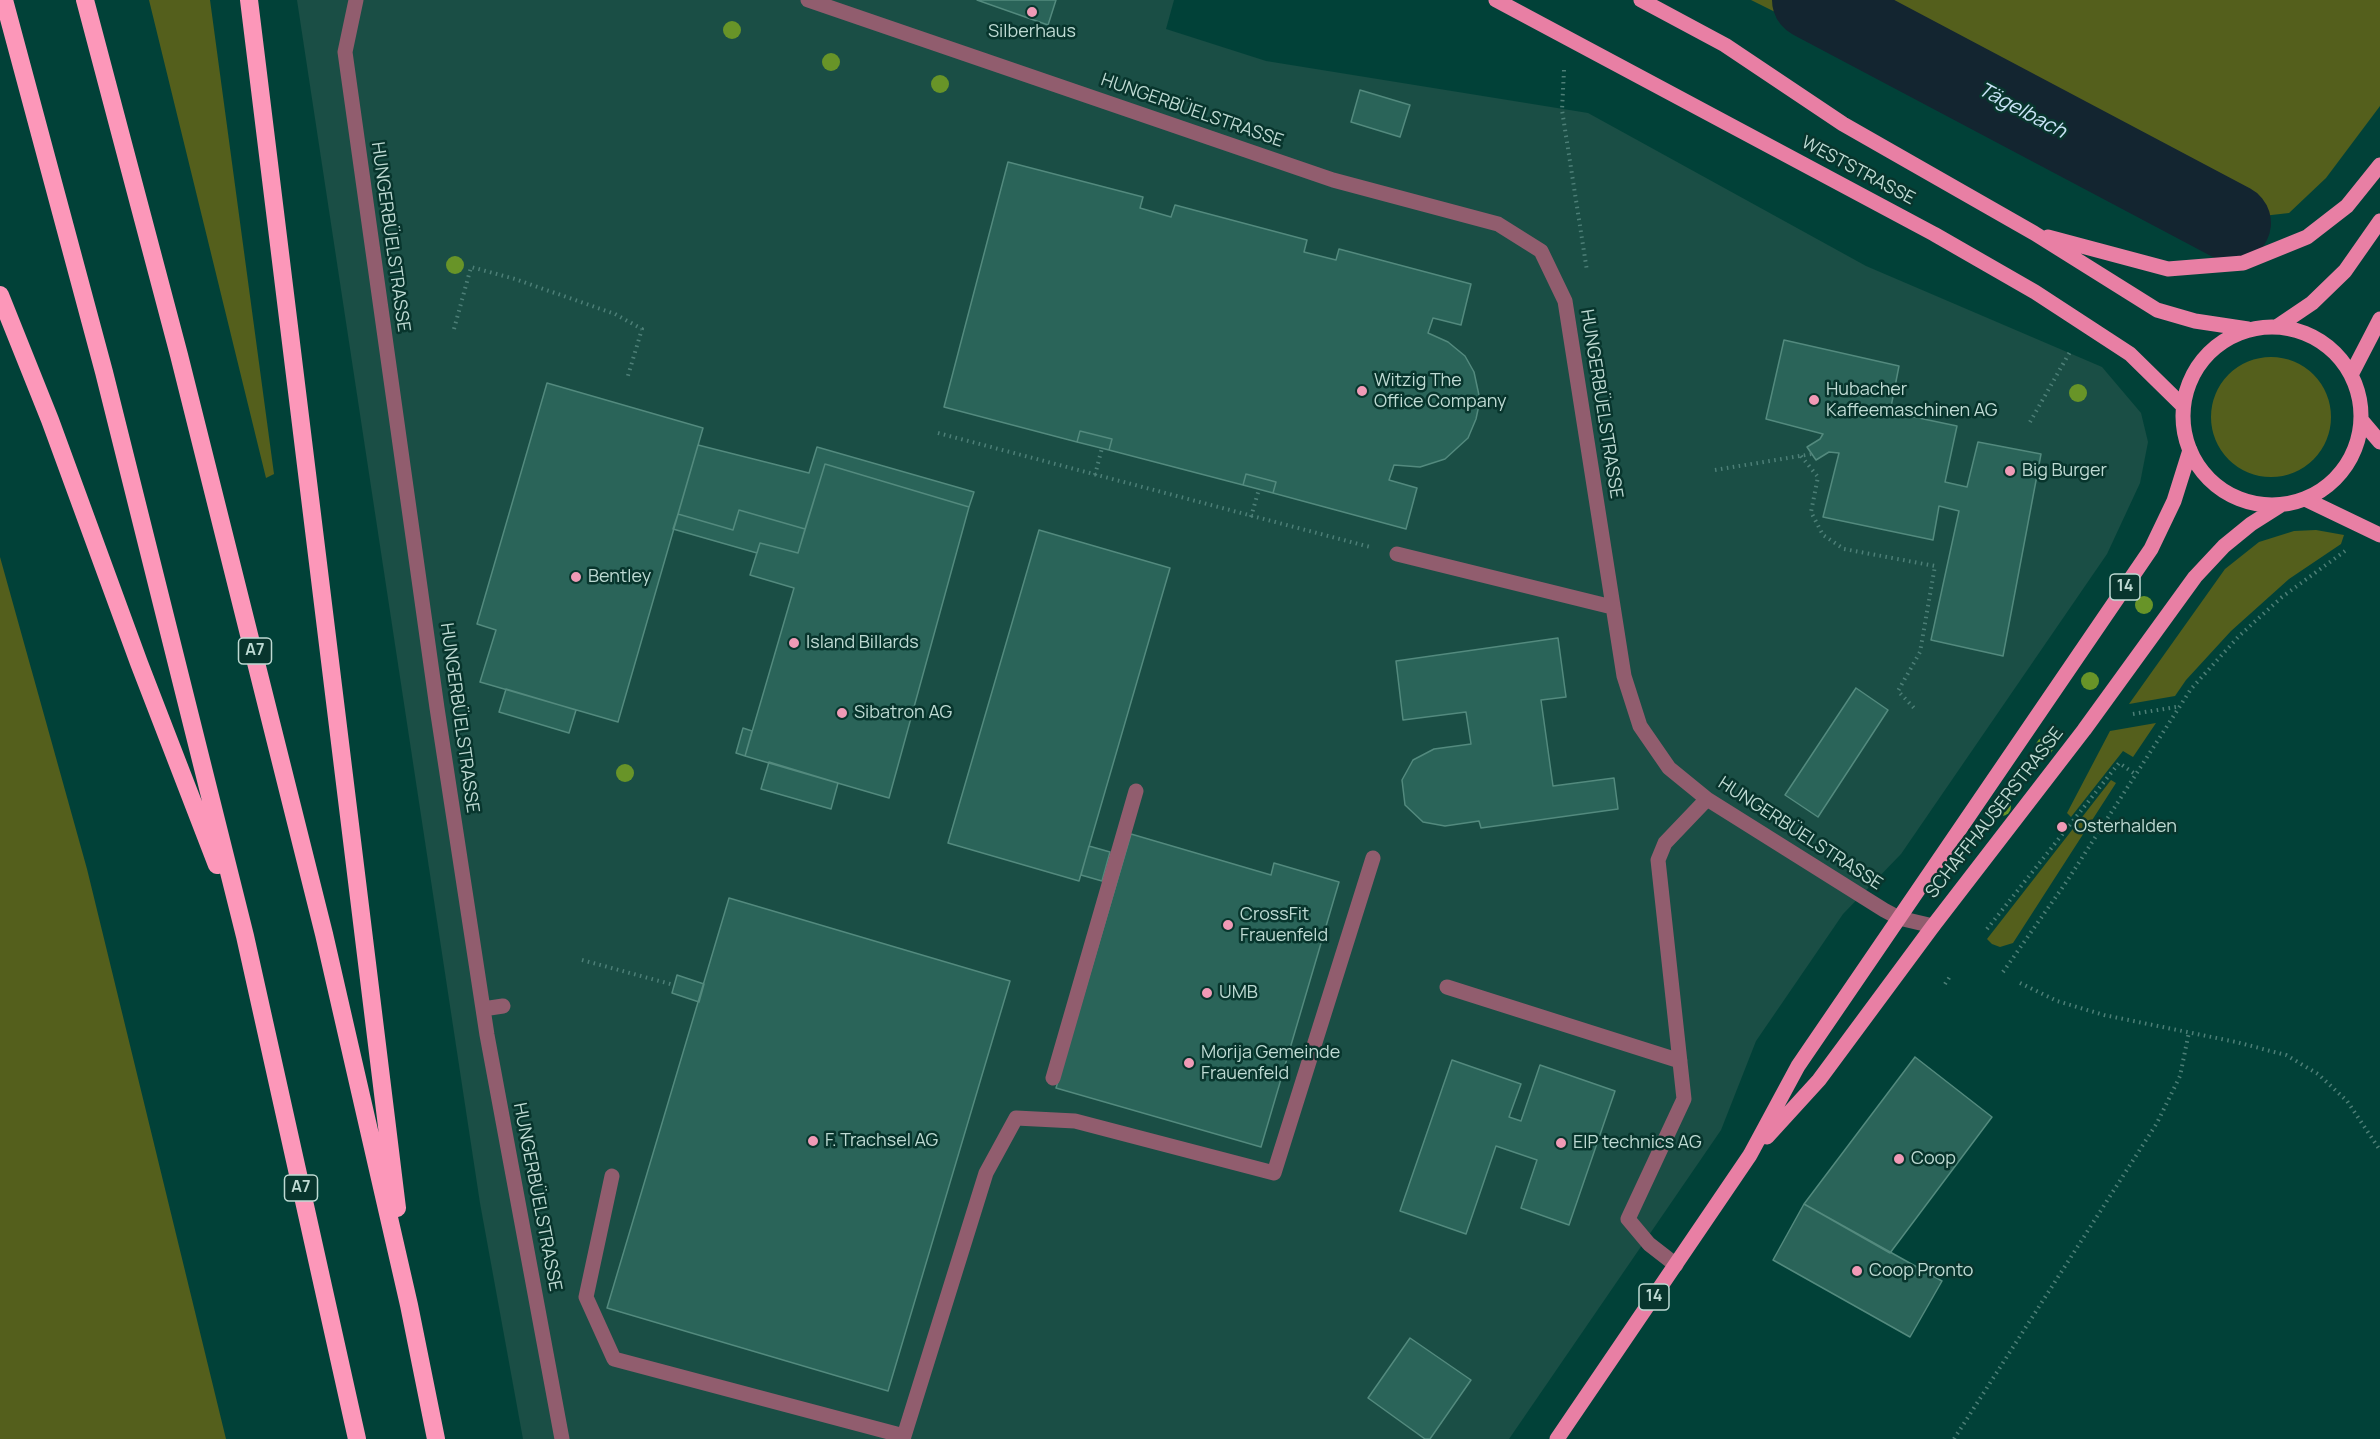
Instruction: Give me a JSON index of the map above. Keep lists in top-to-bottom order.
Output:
{
  "streets": {
    "highway": ["A7"],
    "main road": ["WESTSTRASSE", "14", "SCHAFFHAUSERSTRASSE"],
    "street": ["HUNGERBÜELSTRASSE"]
  },
  "crossings": [
    ["HUNGERBÜELSTRASSE", "SCHAFFHAUSERSTRASSE"],
    ["WESTSTRASSE", "SCHAFFHAUSERSTRASSE"]
  ],
  "water": ["Tägelbach"],
  "places": [
    "Silberhaus",
    "Witzig The Office Company",
    "Hubacher Kaffeemaschinen AG",
    "Big Burger",
    "Bentley",
    "Island Billards",
    "Sibatron AG",
    "Osterhalden",
    "CrossFit Frauenfeld",
    "UMB",
    "Morija Gemeinde Frauenfeld",
    "F. Trachsel AG",
    "EIP technics AG",
    "Coop",
    "Coop Pronto"
  ]
}
